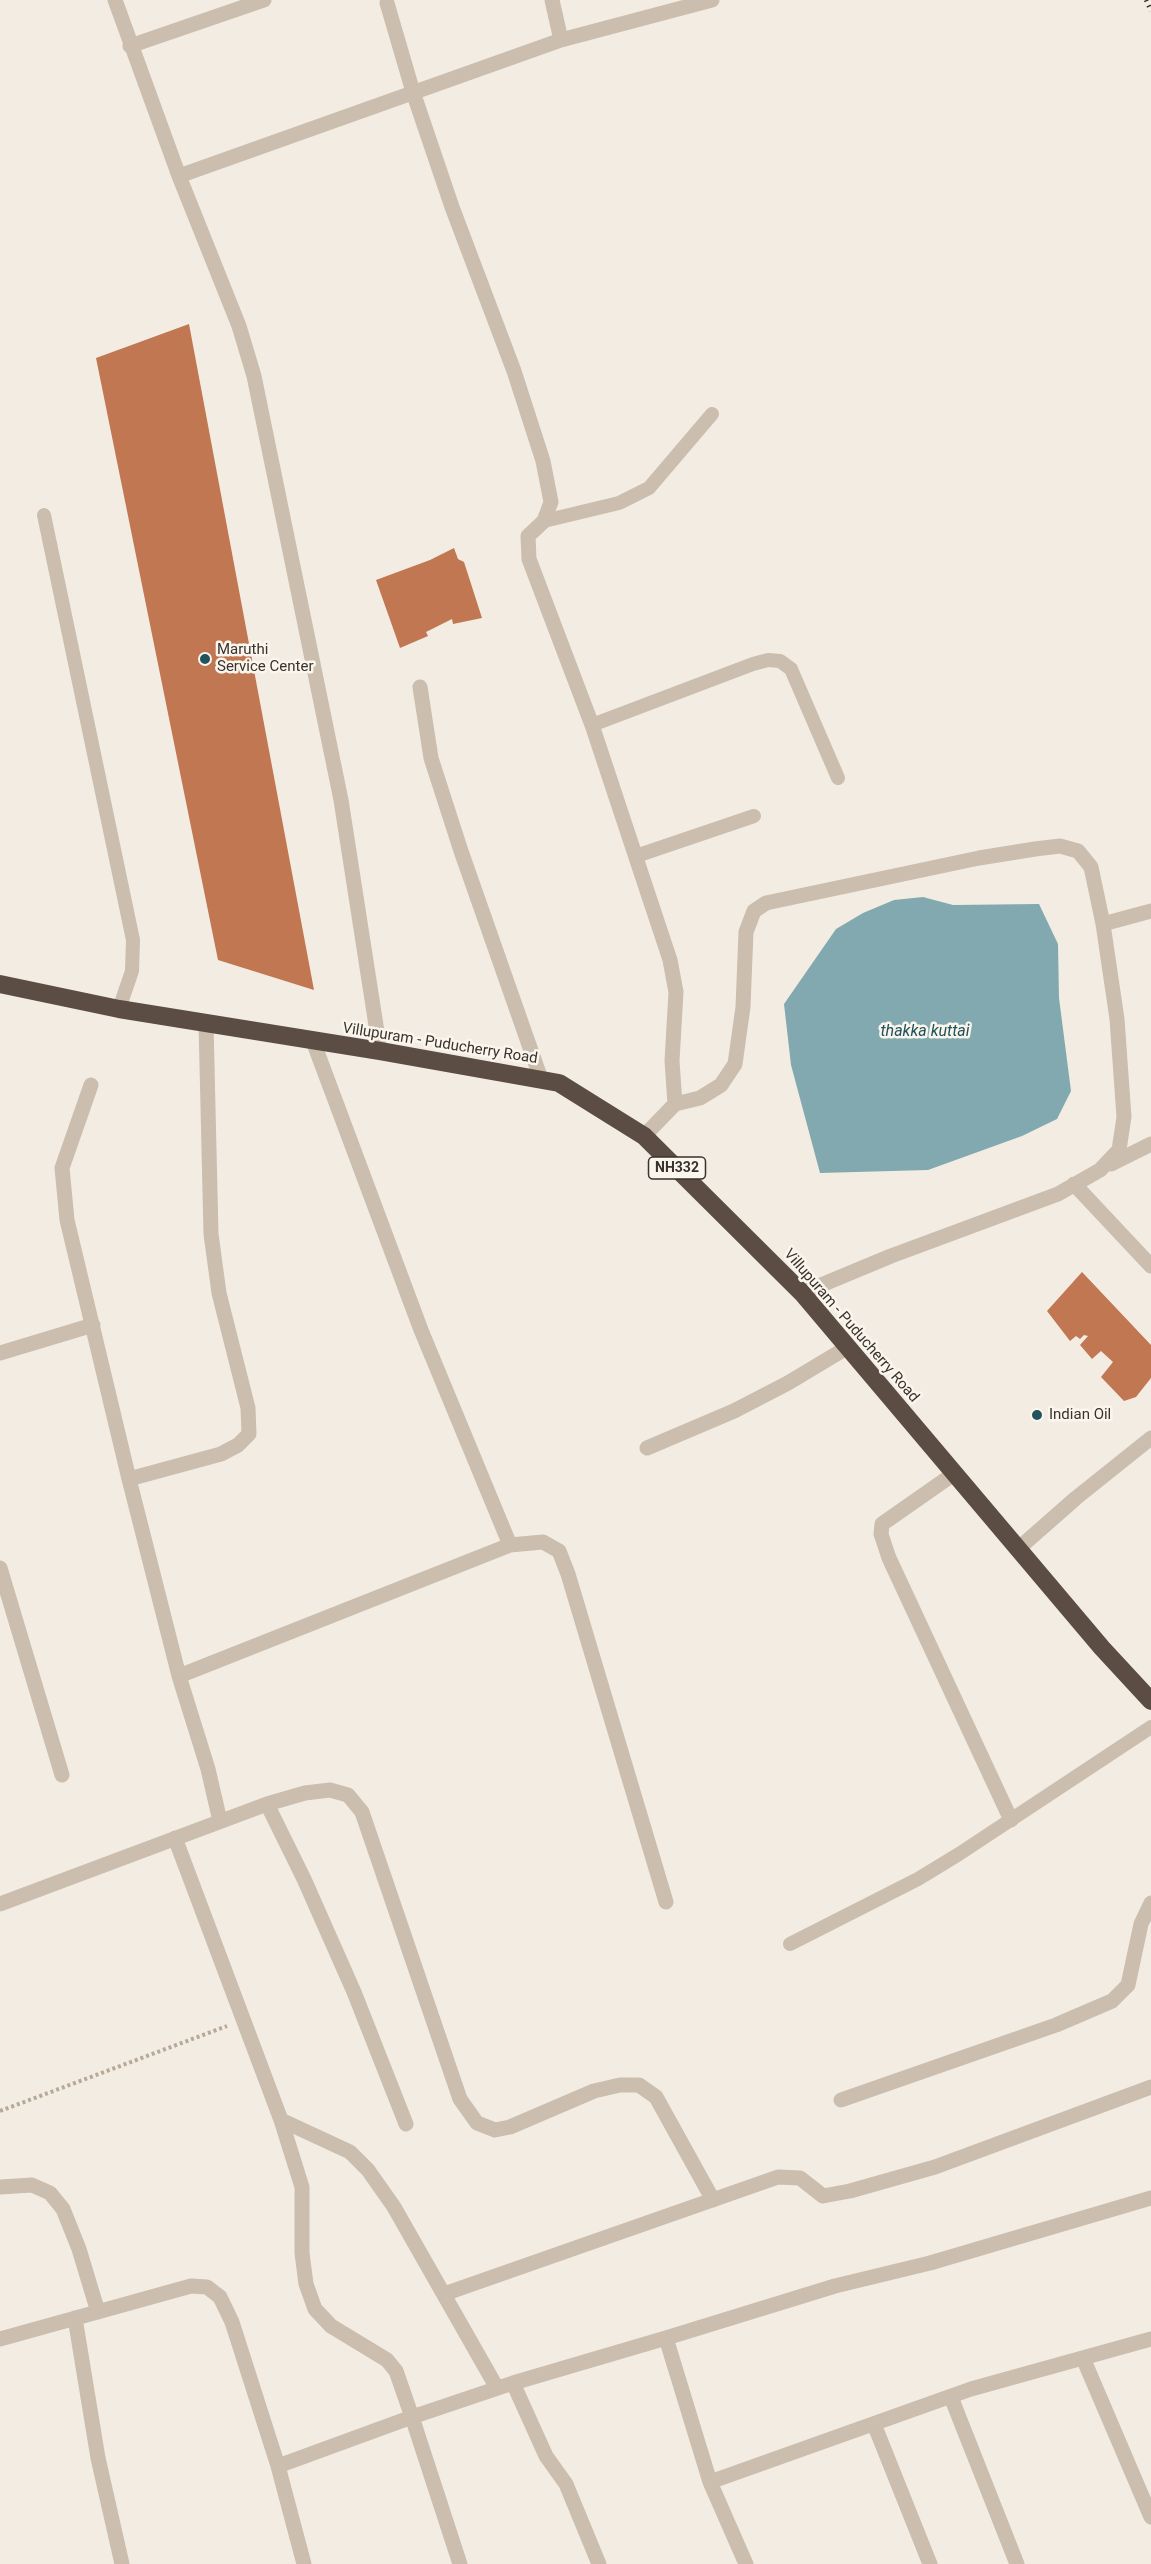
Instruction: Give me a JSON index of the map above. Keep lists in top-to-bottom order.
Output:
{
  "streets": {
    "highway": ["Villupuram - Puducherry Road", "NH332"]
  },
  "water": ["thakka kuttai"],
  "places": ["Maruthi Service Center", "Indian Oil"]
}
